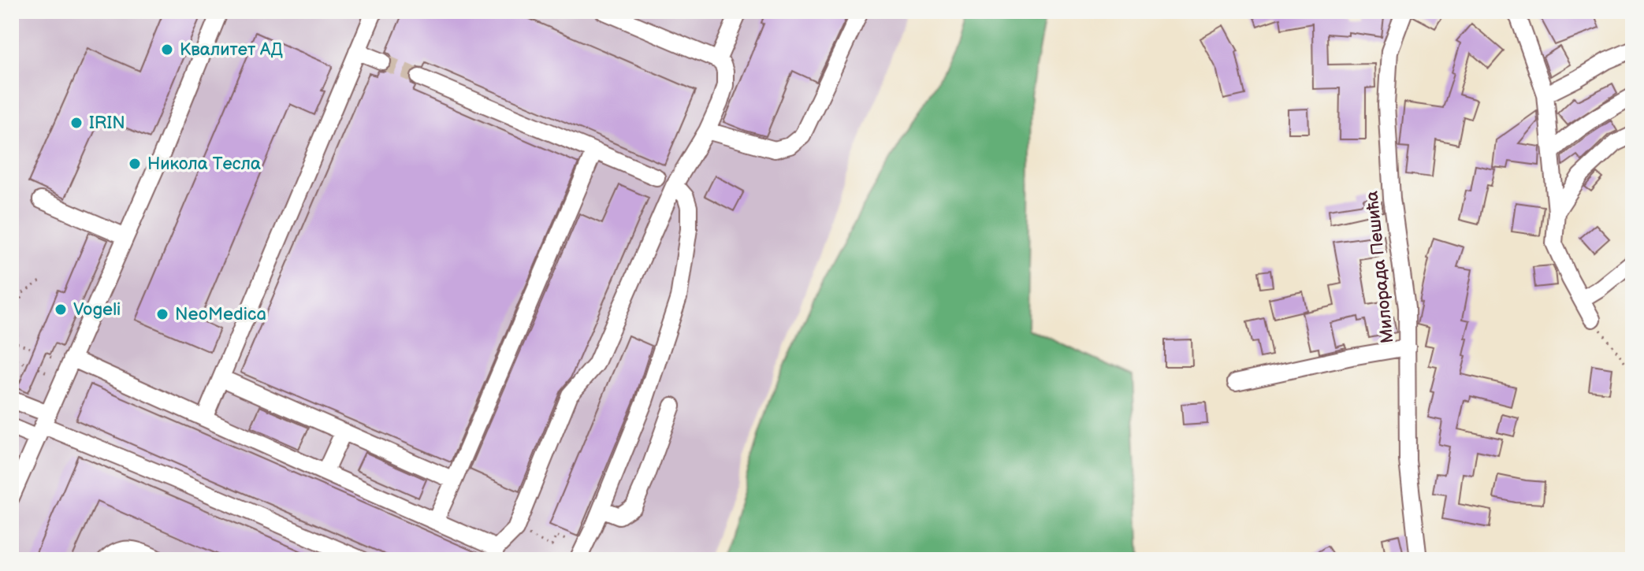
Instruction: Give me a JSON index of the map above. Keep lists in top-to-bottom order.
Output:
{
  "streets": {
    "street": ["Милорада Пешића"]
  },
  "places": [
    "Квалитет АД",
    "IRIN",
    "Никола Тесла",
    "Vogeli",
    "NeoMedica"
  ]
}
